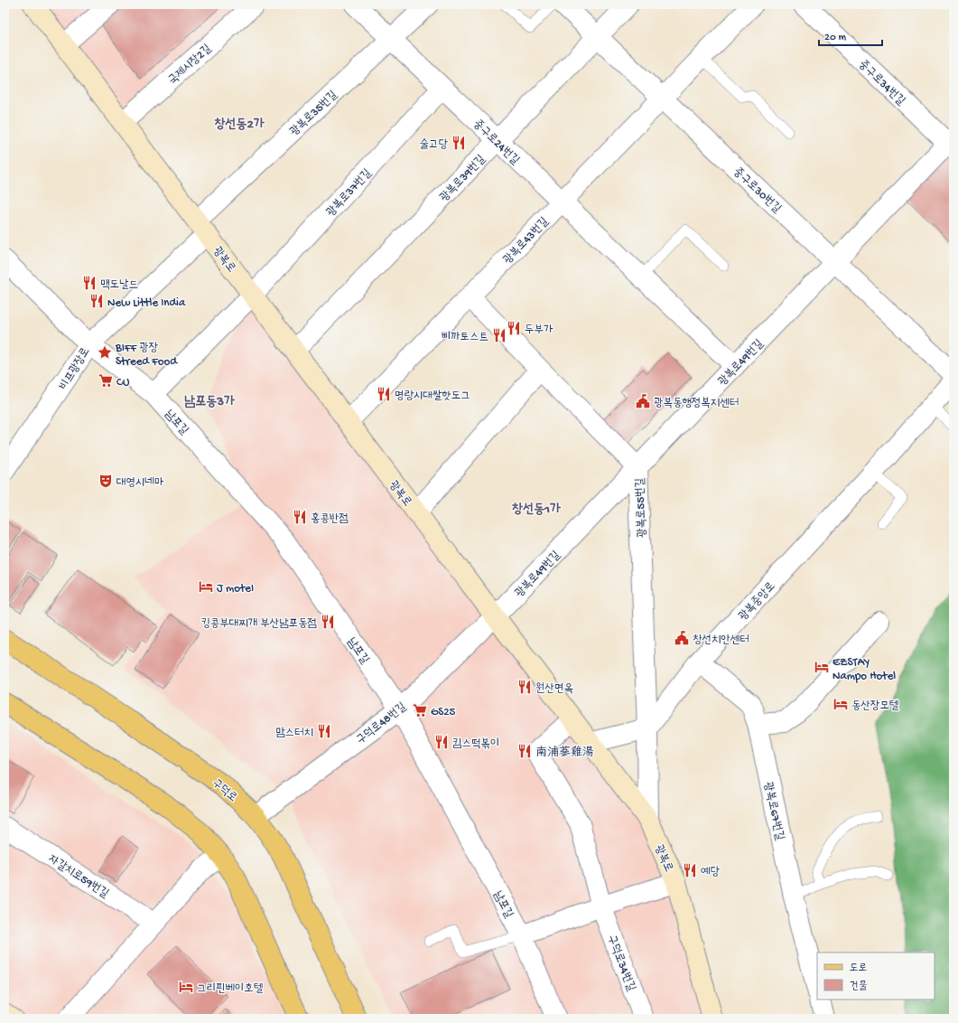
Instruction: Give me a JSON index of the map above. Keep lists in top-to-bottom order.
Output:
{
  "streets": {
    "main road": ["광복로", "구덕로"],
    "street": [
      "국제시장2길",
      "중구로34번길",
      "광복로35번길",
      "중구로24번길",
      "광복로39번길",
      "중구로30번길",
      "광복로37번길",
      "광복로43번길",
      "광복로49번길",
      "비프광장로",
      "남포길",
      "광복로55번길",
      "광복중앙로",
      "구덕로48번길",
      "광복로67번길",
      "자갈치로59번길",
      "구덕로34번길"
    ]
  },
  "crossings": [
    ["국제시장2길", "광복로"],
    ["중구로34번길", "광복로49번길"],
    ["광복로35번길", "중구로24번길"],
    ["광복로35번길", "광복로"],
    ["중구로24번길", "광복로39번길"],
    ["중구로24번길", "광복로37번길"],
    ["중구로24번길", "광복로43번길"],
    ["중구로24번길", "광복로49번길"],
    ["광복로39번길", "중구로30번길"],
    ["광복로39번길", "광복로"],
    ["중구로30번길", "광복로43번길"],
    ["중구로30번길", "광복로49번길"],
    ["광복로37번길", "광복로"],
    ["광복로43번길", "광복로"],
    ["광복로43번길", "광복로55번길"],
    ["광복로", "광복로49번길"],
    ["광복로", "광복로55번길"],
    ["광복로", "구덕로48번길"],
    ["광복로49번길", "광복로55번길"],
    ["광복로49번길", "구덕로48번길"],
    ["비프광장로", "남포길"],
    ["남포길", "구덕로48번길"],
    ["광복로55번길", "광복중앙로"],
    ["광복중앙로", "광복로67번길"],
    ["구덕로48번길", "구덕로"]
  ],
  "districts": ["창선동2가", "남포동3가", "창선동1가"],
  "places": {
    "restaurant": [
      "술고당",
      "맥도날드",
      "New Little India",
      "두부가",
      "삐까토스트",
      "명랑시대쌀핫도그",
      "홍콩반점",
      "킹콩부대찌개 부산남포동점",
      "원산면옥",
      "맘스터치",
      "킴스떡볶이",
      "南浦蔘雞湯",
      "예당"
    ],
    "place": ["BIFF 광장 Streed Food"],
    "supermarket": ["CU", "GS25"],
    "public building": ["광복동행정복지센터", "창선치안센터"],
    "theatre": ["대영시네마"],
    "hotel": [
      "J moteI",
      "EZSTAY Nampo Hotel",
      "동산장모텔",
      "그리핀베이호텔"
    ]
  },
  "legend": ["도로", "건물"],
  "scale_bar": "20 m"
}
